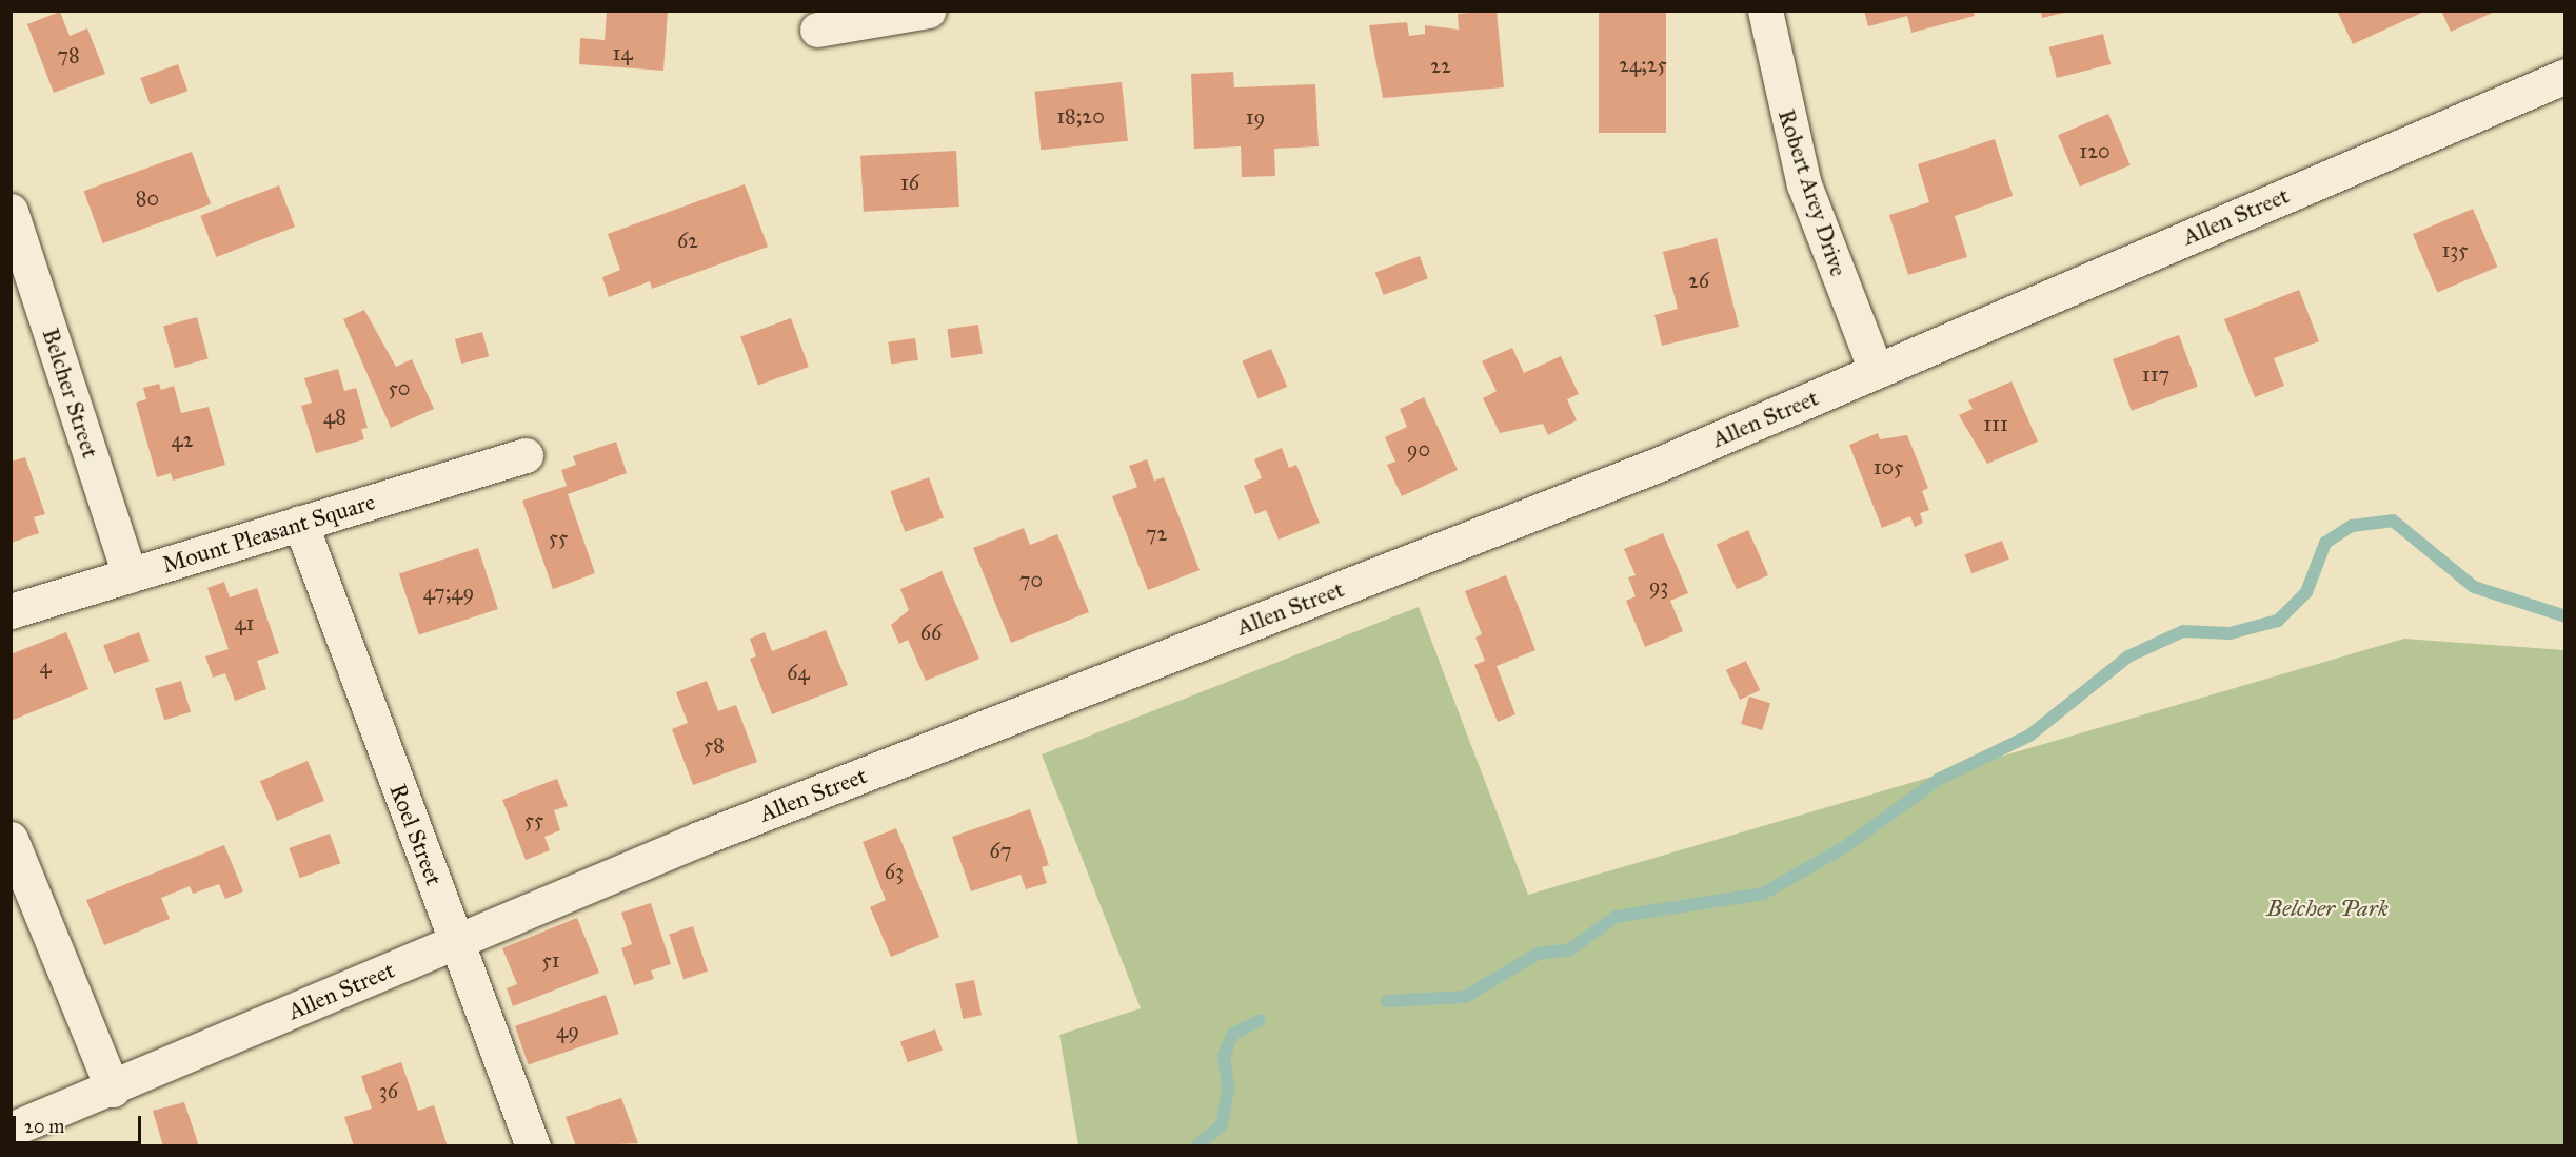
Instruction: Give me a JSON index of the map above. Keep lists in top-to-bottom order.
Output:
{
  "streets": {
    "street": [
      "Robert Arey Drive",
      "Allen Street",
      "Belcher Street",
      "Mount Pleasant Square",
      "Roel Street"
    ]
  },
  "crossings": [
    ["Robert Arey Drive", "Allen Street"],
    ["Allen Street", "Roel Street"],
    ["Belcher Street", "Mount Pleasant Square"],
    ["Mount Pleasant Square", "Roel Street"]
  ],
  "parks": ["Belcher Park"],
  "house_numbers": [
    "14",
    "78",
    "24;25",
    "22",
    "18;20",
    "19",
    "120",
    "16",
    "80",
    "62",
    "135",
    "26",
    "117",
    "50",
    "48",
    "111",
    "42",
    "90",
    "105",
    "72",
    "55",
    "70",
    "93",
    "47;49",
    "41",
    "66",
    "4",
    "64",
    "58",
    "55",
    "67",
    "63",
    "51",
    "49",
    "36"
  ],
  "scale_bar": "20 m"
}
